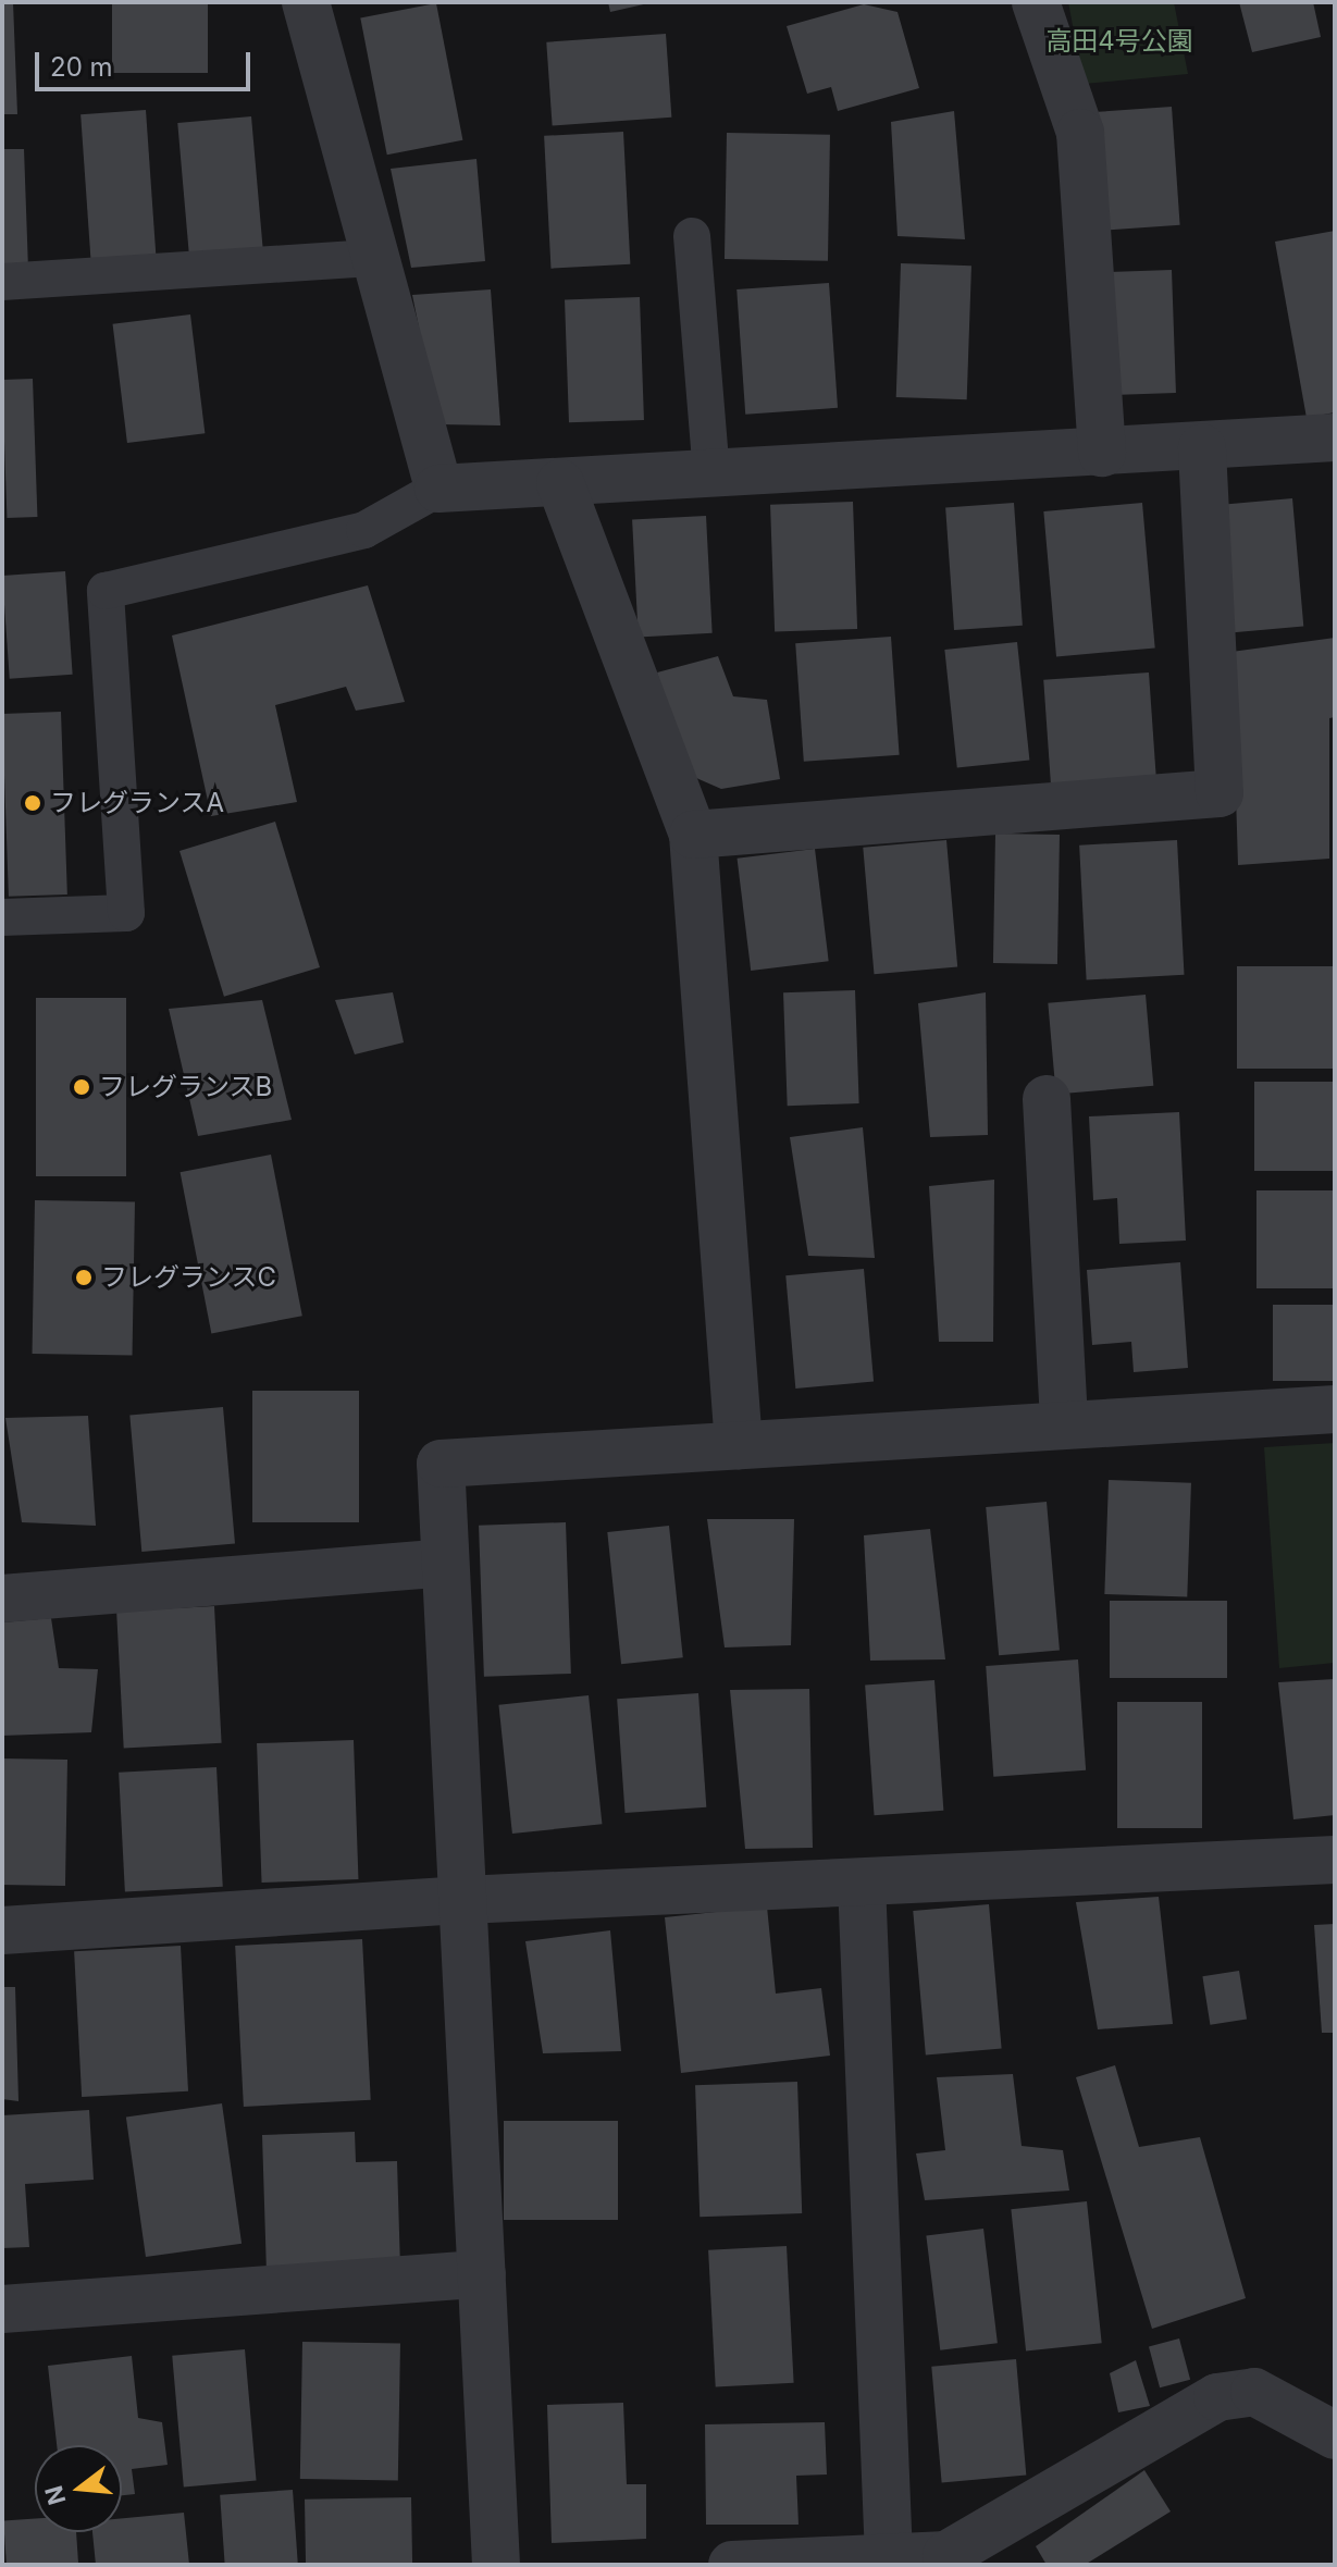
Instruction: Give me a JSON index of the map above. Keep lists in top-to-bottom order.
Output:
{
  "parks": ["高田4号公園"],
  "places": ["フレグランスA", "フレグランスB", "フレグランスC"],
  "scale_bar": "20 m",
  "north": "left"
}
